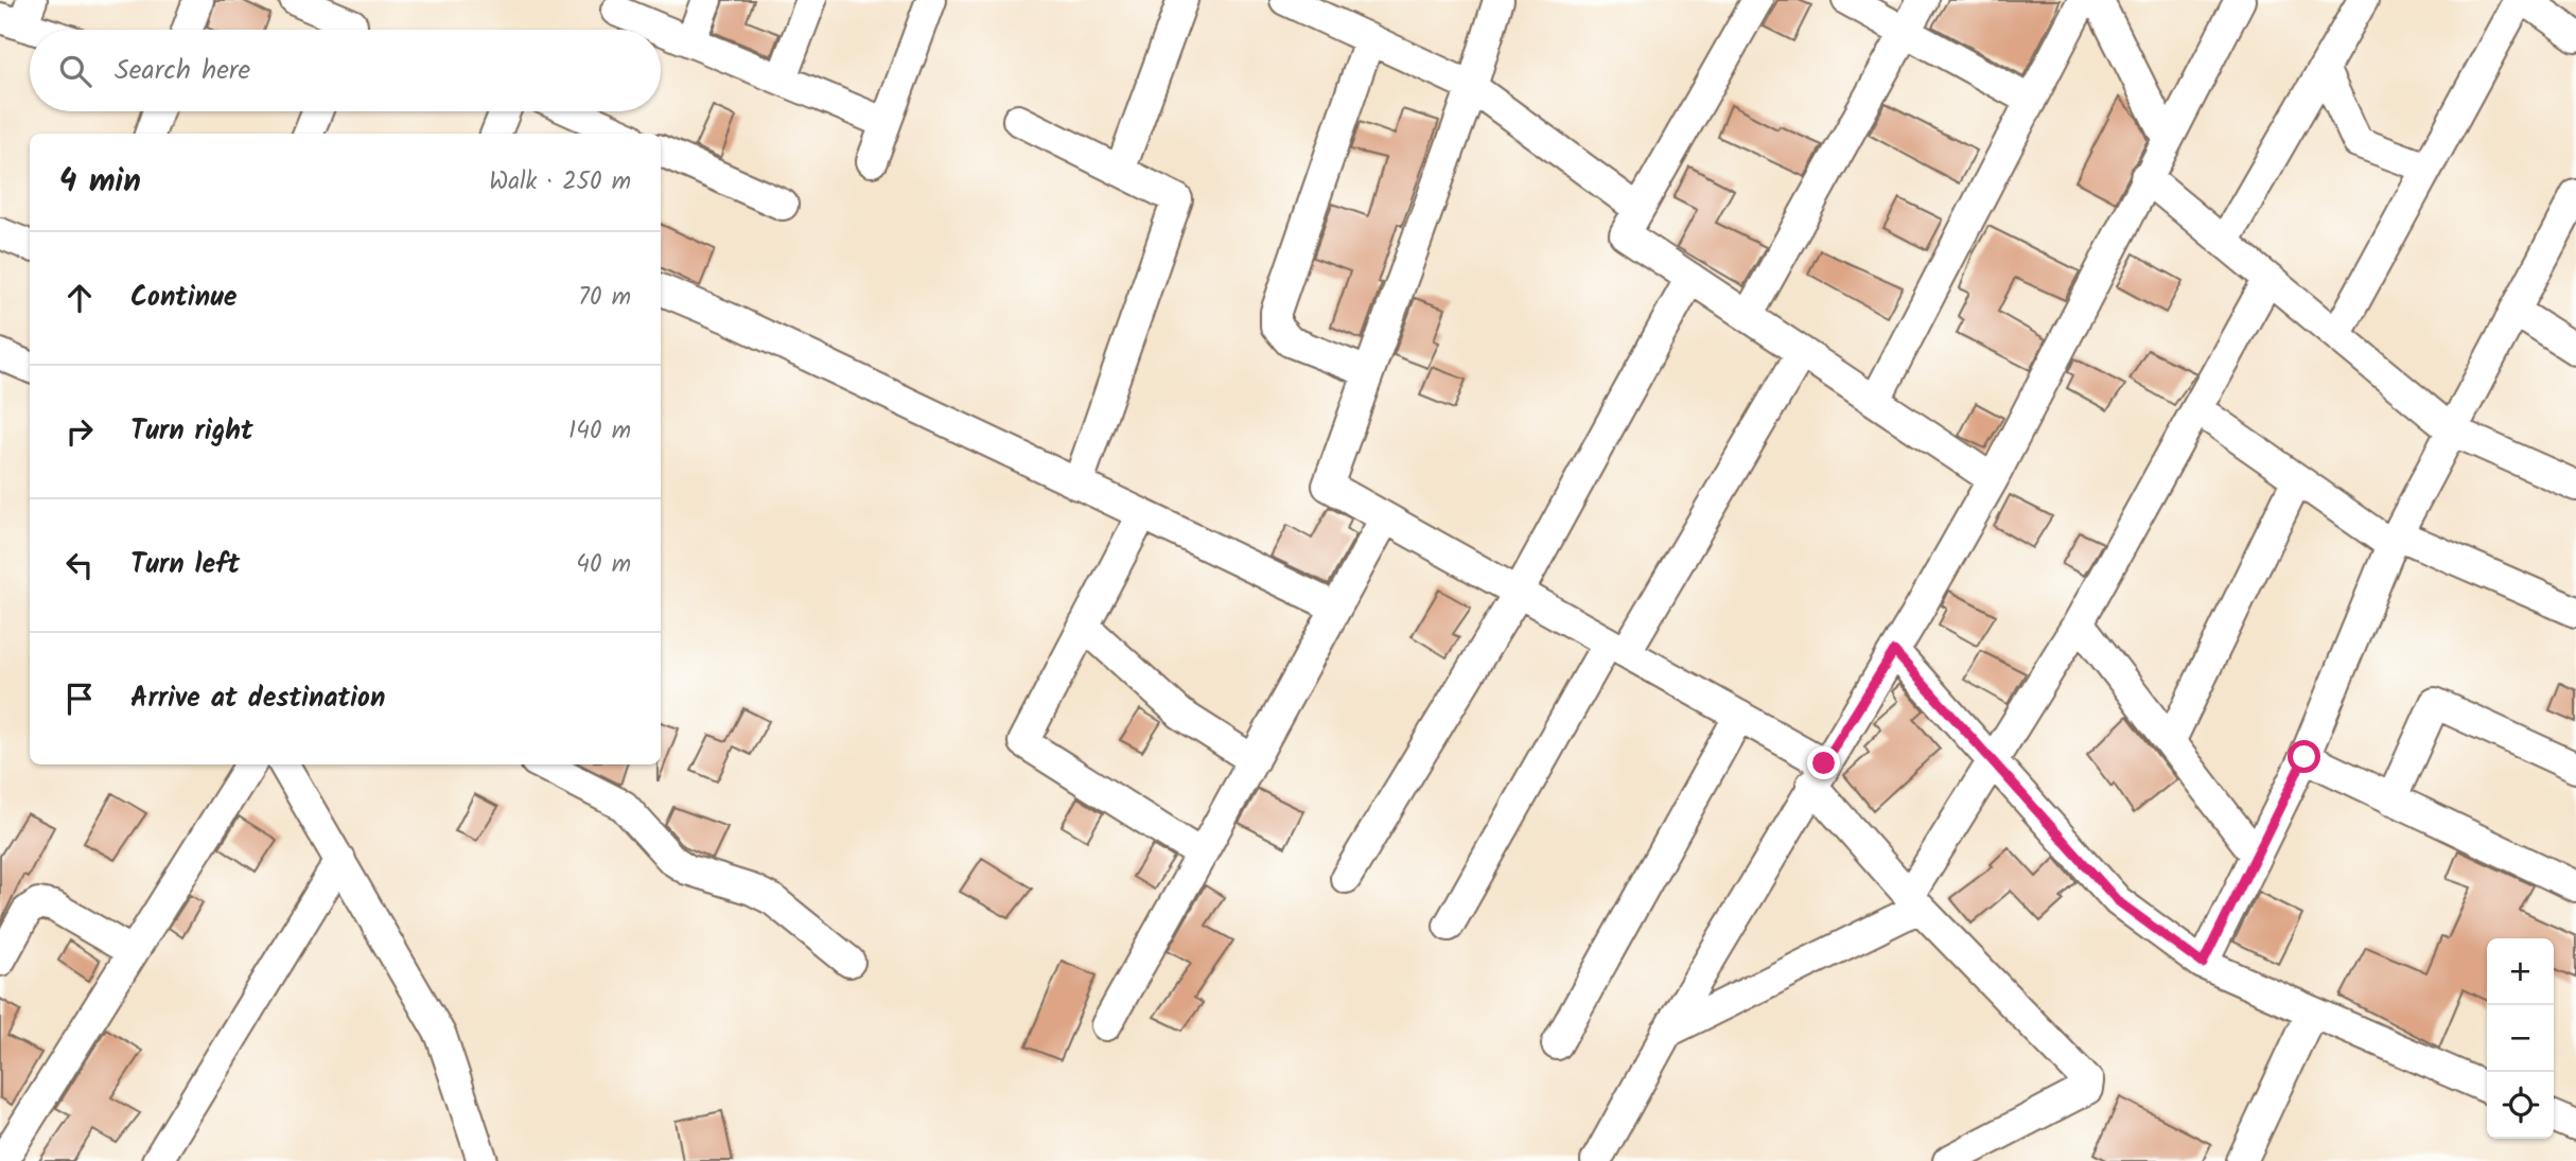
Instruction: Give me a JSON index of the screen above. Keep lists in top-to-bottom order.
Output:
{
  "page": {
    "search": "Search here",
    "heading": ["4 min", "Walk · 250 m"],
    "list": [
      ["Continue", "70 m"],
      ["Turn right", "140 m"],
      ["Turn left", "40 m"],
      "Arrive at destination"
    ],
    "map_buttons": ["+", "−"]
  }
}
